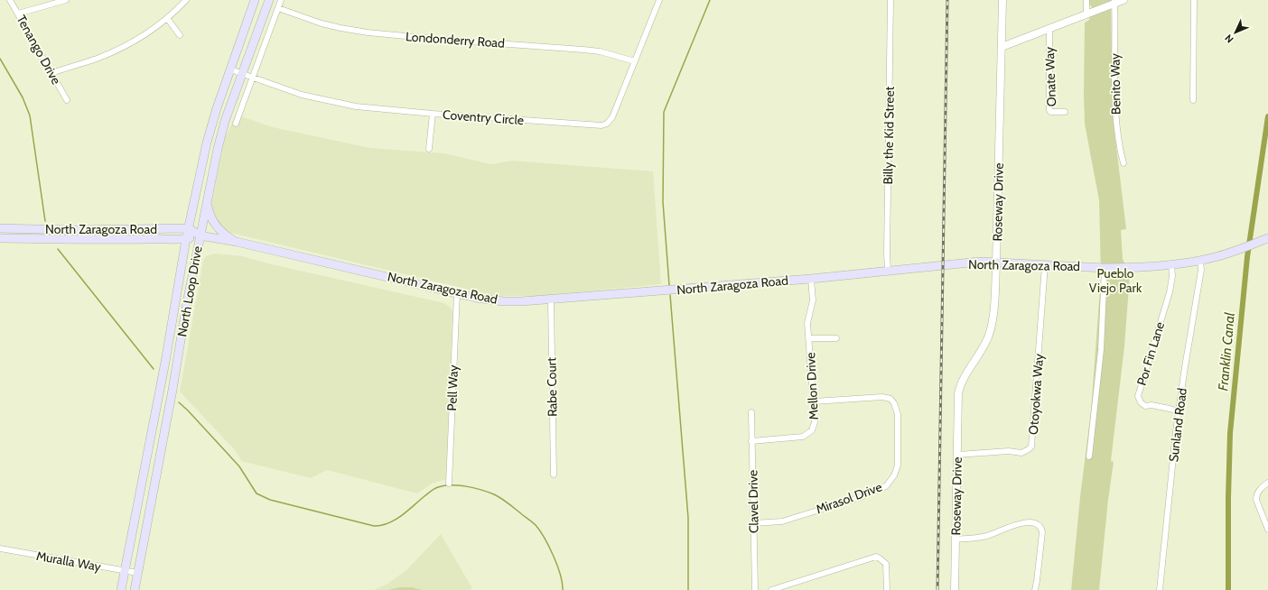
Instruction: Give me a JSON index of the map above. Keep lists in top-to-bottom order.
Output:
{
  "streets": {
    "main road": ["North Zaragoza Road", "North Loop Drive"],
    "street": [
      "Londonderry Road",
      "Tenango Drive",
      "Onate Way",
      "Benito Way",
      "Coventry Circle",
      "Billy the Kid Street",
      "Roseway Drive",
      "Por Fin Lane",
      "Mellon Drive",
      "Rabe Court",
      "Pell Way",
      "Otoyokwa Way",
      "Sunland Road",
      "Mirasol Drive",
      "Clavel Drive",
      "Muralla Way"
    ]
  },
  "crossings": [
    ["Londonderry Road", "Coventry Circle"],
    ["Coventry Circle", "North Loop Drive"],
    ["Billy the Kid Street", "North Zaragoza Road"],
    ["Roseway Drive", "North Zaragoza Road"],
    ["Roseway Drive", "Otoyokwa Way"],
    ["North Zaragoza Road", "North Loop Drive"],
    ["North Zaragoza Road", "Por Fin Lane"],
    ["North Zaragoza Road", "Mellon Drive"],
    ["North Zaragoza Road", "Rabe Court"],
    ["North Zaragoza Road", "Pell Way"],
    ["North Zaragoza Road", "Otoyokwa Way"],
    ["North Zaragoza Road", "Sunland Road"],
    ["North Loop Drive", "Muralla Way"],
    ["Por Fin Lane", "Sunland Road"],
    ["Mellon Drive", "Mirasol Drive"],
    ["Mellon Drive", "Clavel Drive"],
    ["Mirasol Drive", "Clavel Drive"]
  ],
  "water": ["Franklin Canal"],
  "parks": ["Pueblo Viejo Park"],
  "north": "bottom left"
}
